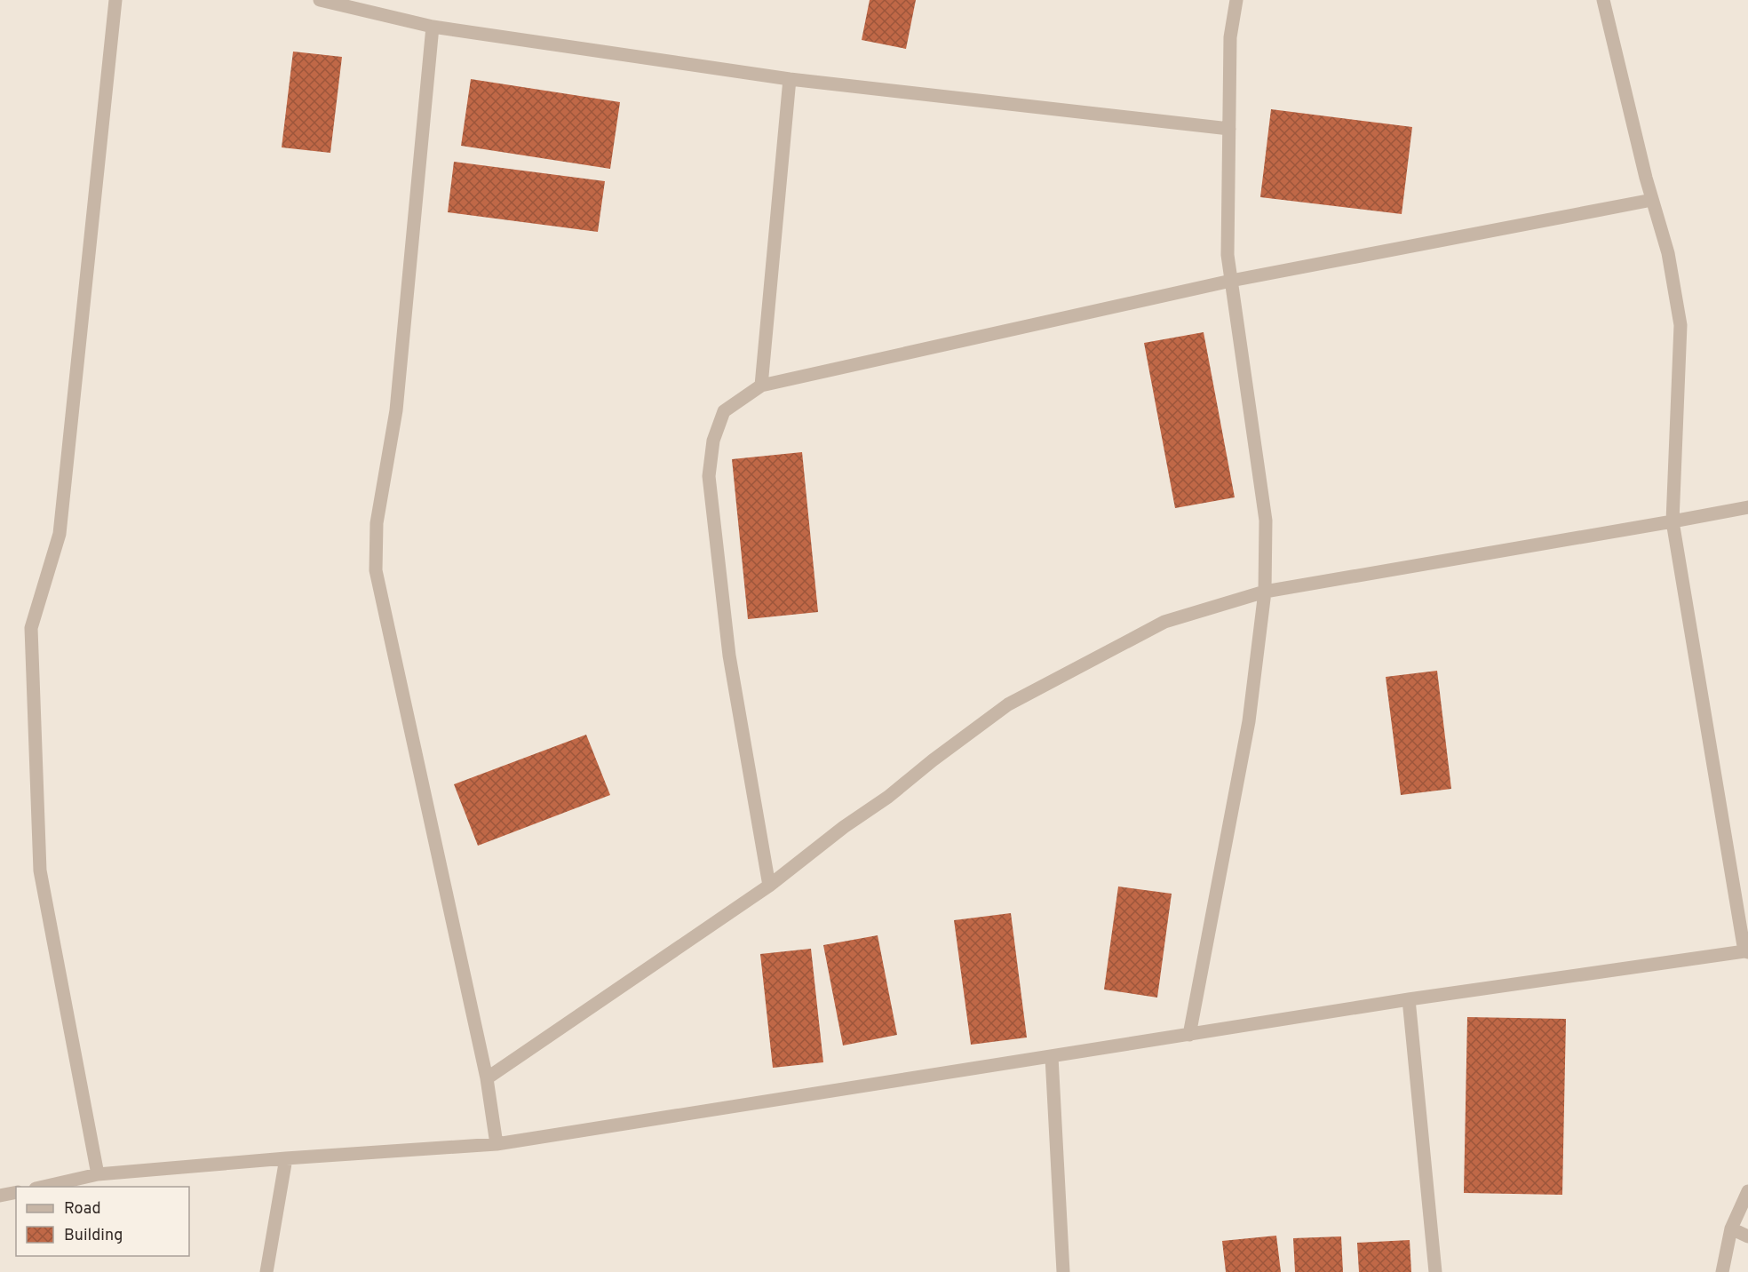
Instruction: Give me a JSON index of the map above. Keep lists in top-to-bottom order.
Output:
{
  "legend": ["Road", "Building"]
}
